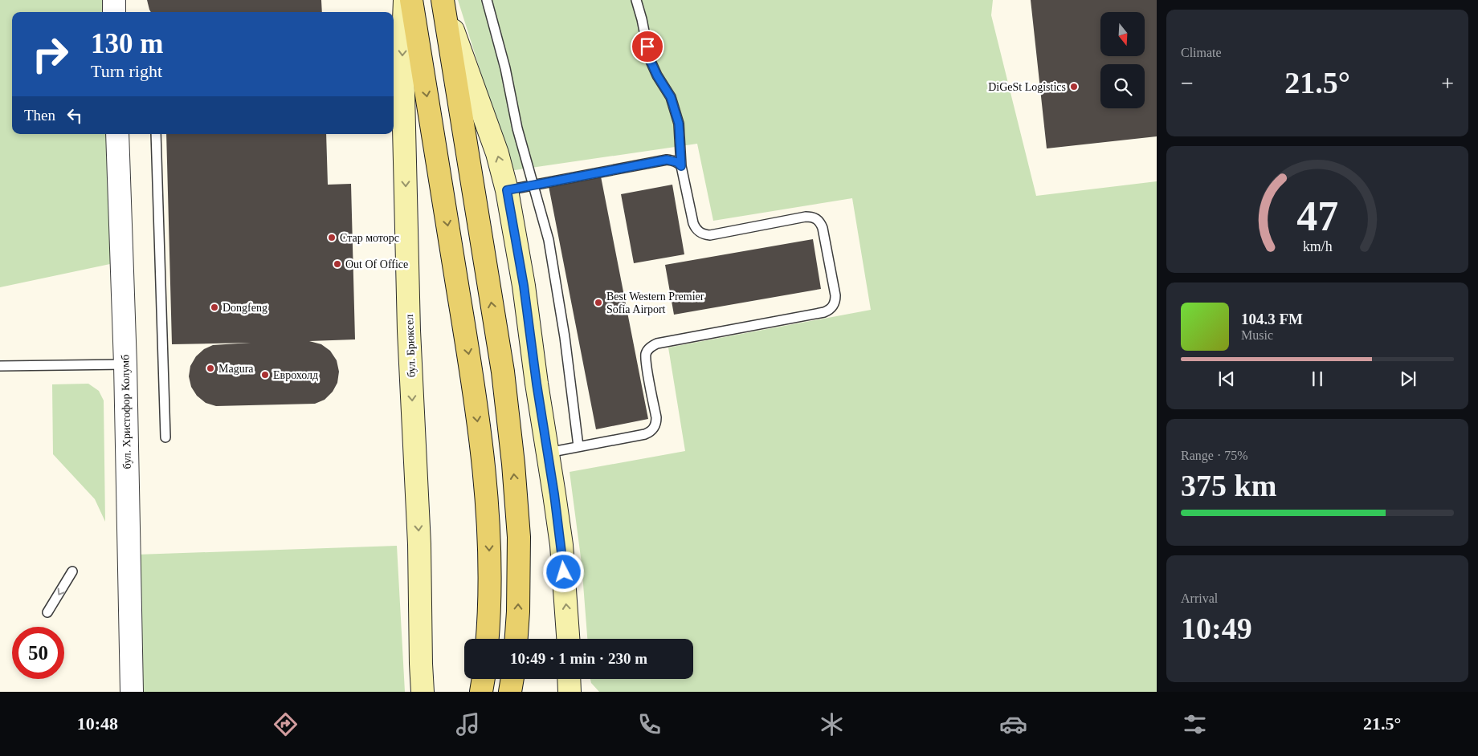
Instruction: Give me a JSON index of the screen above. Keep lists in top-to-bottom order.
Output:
{
  "streets": {
    "main road": ["бул. Брюксел"],
    "street": ["бул. Христофор Колумб"]
  },
  "places": [
    "DiGeSt Logistics",
    "Стар моторс",
    "Out Of Office",
    "Best Western Premier Sofia Airport",
    "Dongfeng",
    "Magura",
    "Еврохолд"
  ],
  "north": "bottom",
  "page": {
    "tile": [
      "Climate",
      ["Range · 75%", "375 km"],
      ["Arrival", "10:49"]
    ],
    "turn": ["130 m", "Turn right"],
    "heat": ["−", "21.5°", "+"],
    "then": "Then",
    "song": ["104.3 FM", "Music"],
    "limit": "50",
    "trip": "10:49 · 1 min · 230 m",
    "tabs": ["10:48", "21.5°"],
    "gauge": ["47", "km/h"]
  }
}
